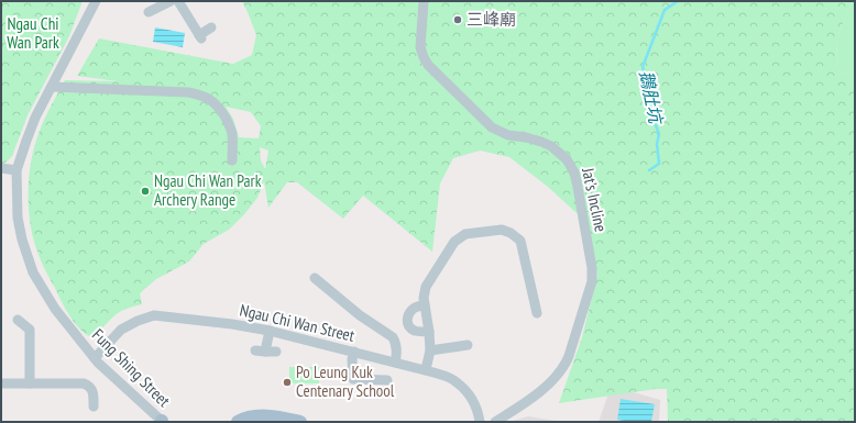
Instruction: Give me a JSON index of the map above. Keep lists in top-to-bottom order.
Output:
{
  "streets": {
    "street": ["Jat's Incline", "Ngau Chi Wan Street", "Fung Shing Street"]
  },
  "crossings": [
    ["Ngau Chi Wan Street", "Fung Shing Street"]
  ],
  "water": ["鵝肚坑"],
  "parks": ["Ngau Chi Wan Park"],
  "places": ["三峰廟", "Ngau Chi Wan Park Archery Range", "Po Leung Kuk Centenary School"]
}
